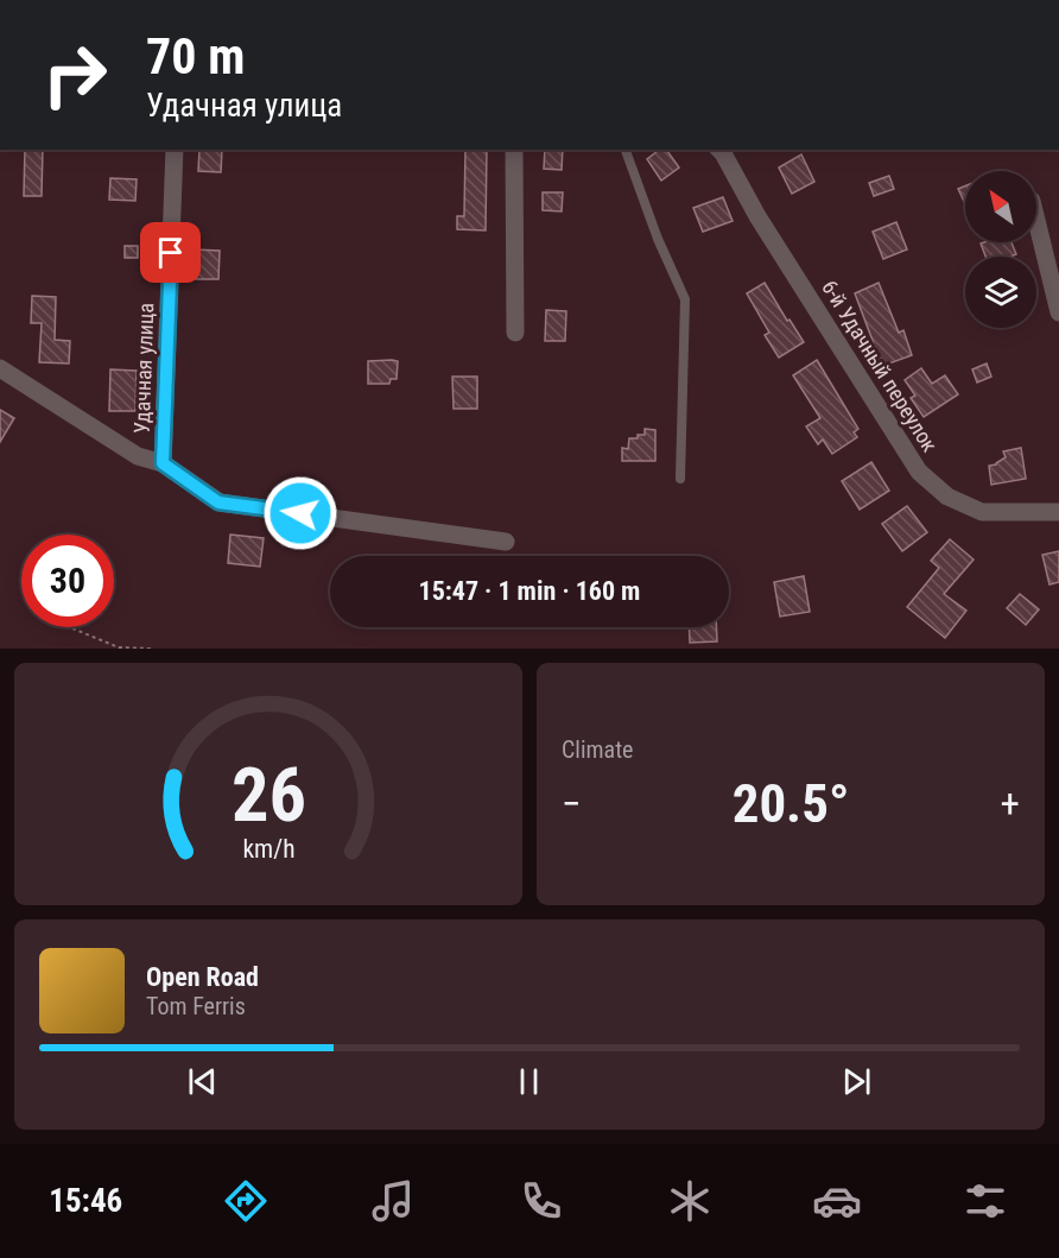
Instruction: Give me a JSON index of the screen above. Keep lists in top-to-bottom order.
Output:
{
  "streets": {
    "street": ["6-й Удачный переулок", "Удачная улица"]
  },
  "north": "top left",
  "page": {
    "turn": ["70 m", "Удачная улица"],
    "limit": "30",
    "trip": "15:47 · 1 min · 160 m",
    "tile": "Climate",
    "heat": ["−", "20.5°", "+"],
    "song": ["Open Road", "Tom Ferris"],
    "tabs": "15:46",
    "gauge": ["26", "km/h"]
  }
}
